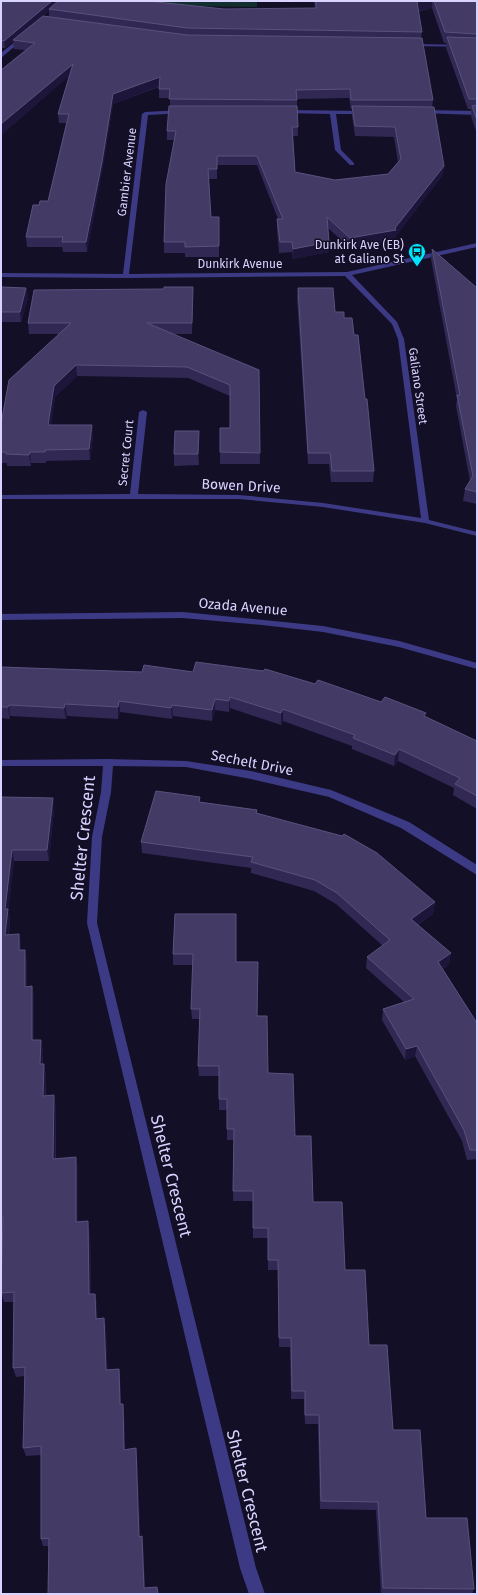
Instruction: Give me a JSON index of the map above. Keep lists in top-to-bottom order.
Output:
{
  "streets": {
    "street": [
      "Gambier Avenue",
      "Dunkirk Avenue",
      "Galiano Street",
      "Secret Court",
      "Bowen Drive",
      "Ozada Avenue",
      "Sechelt Drive",
      "Shelter Crescent"
    ]
  },
  "crossings": [
    ["Gambier Avenue", "Dunkirk Avenue"],
    ["Dunkirk Avenue", "Galiano Street"],
    ["Galiano Street", "Bowen Drive"],
    ["Secret Court", "Bowen Drive"],
    ["Sechelt Drive", "Shelter Crescent"]
  ],
  "places": {
    "bus stop": ["Dunkirk Ave (EB) at Galiano St"]
  }
}
